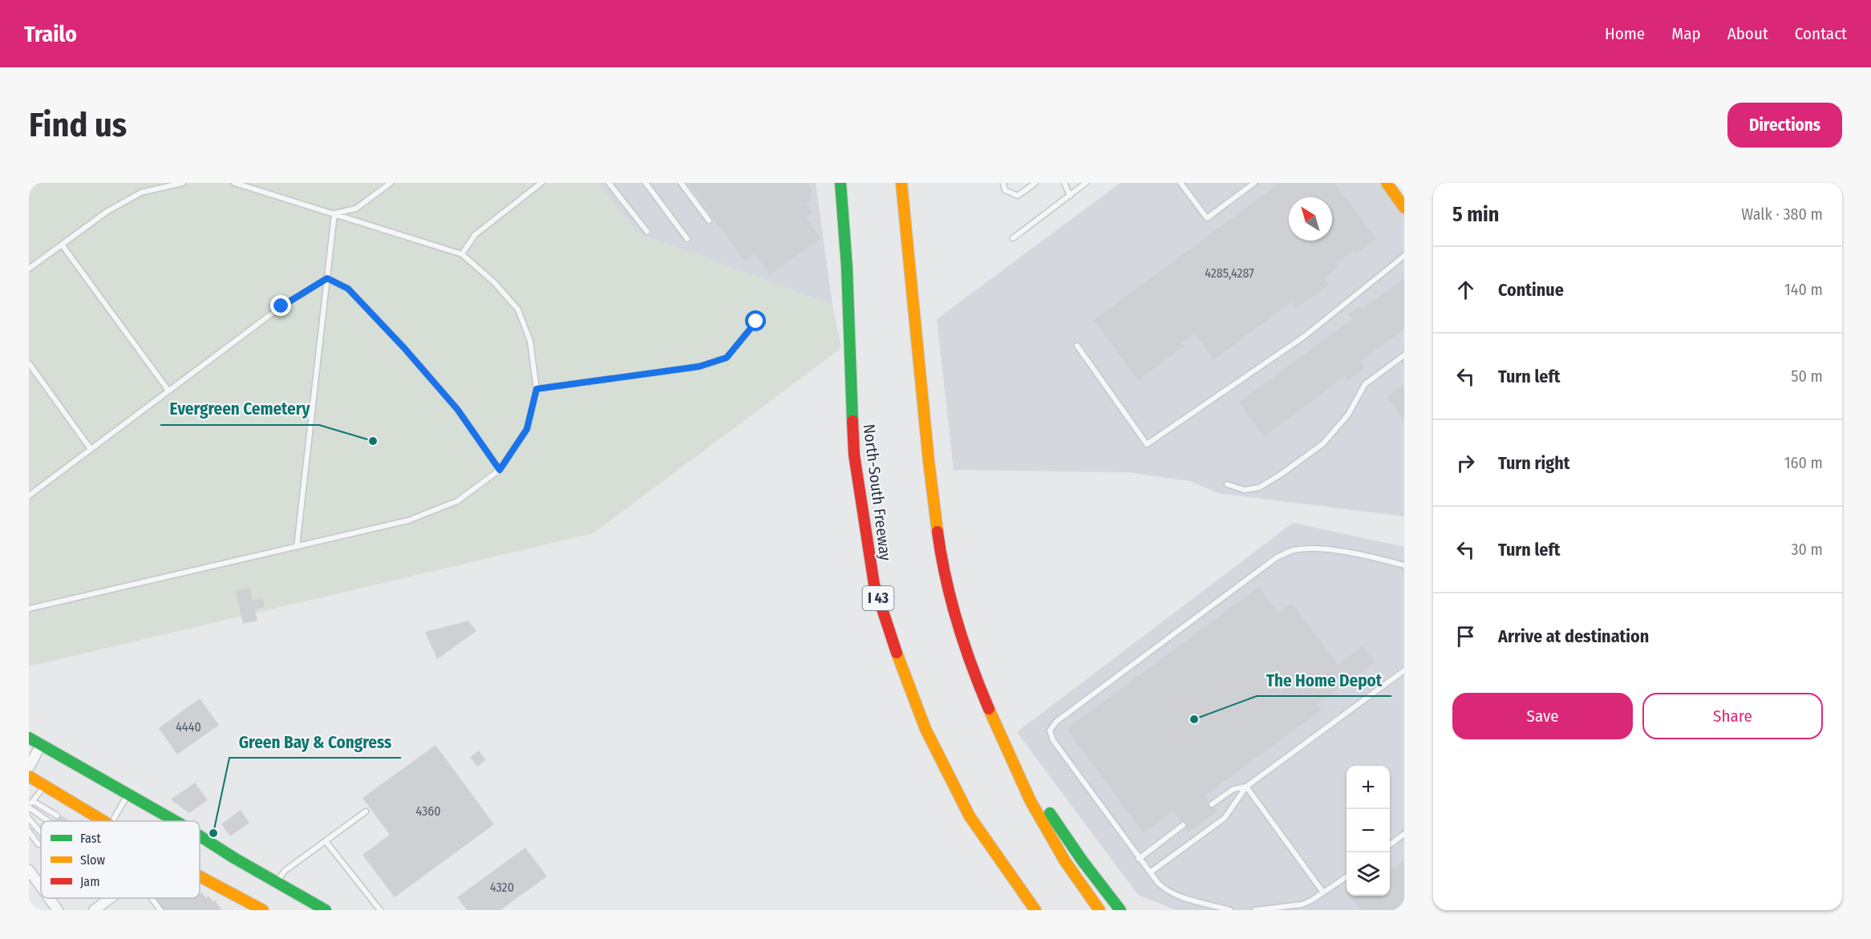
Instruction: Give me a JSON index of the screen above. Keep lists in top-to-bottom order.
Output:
{
  "streets": {
    "main road": ["North-South Freeway", "I 43"]
  },
  "places": ["Evergreen Cemetery", "The Home Depot", "Green Bay & Congress"],
  "house_numbers": [
    "4285,4287",
    "4440",
    "4360",
    "4320"
  ],
  "legend": ["Fast", "Slow", "Jam"],
  "north": "top left",
  "page": {
    "header": "Trailo",
    "nav": [
      "Home",
      "Map",
      "About",
      "Contact"
    ],
    "buttons": [
      "Directions",
      ["Save", "Share"]
    ],
    "title": "Find us",
    "heading": ["5 min", "Walk · 380 m"],
    "list": [
      ["Continue", "140 m"],
      ["Turn left", "50 m"],
      ["Turn right", "160 m"],
      ["Turn left", "30 m"],
      "Arrive at destination"
    ],
    "map_buttons": ["+", "−"]
  }
}
